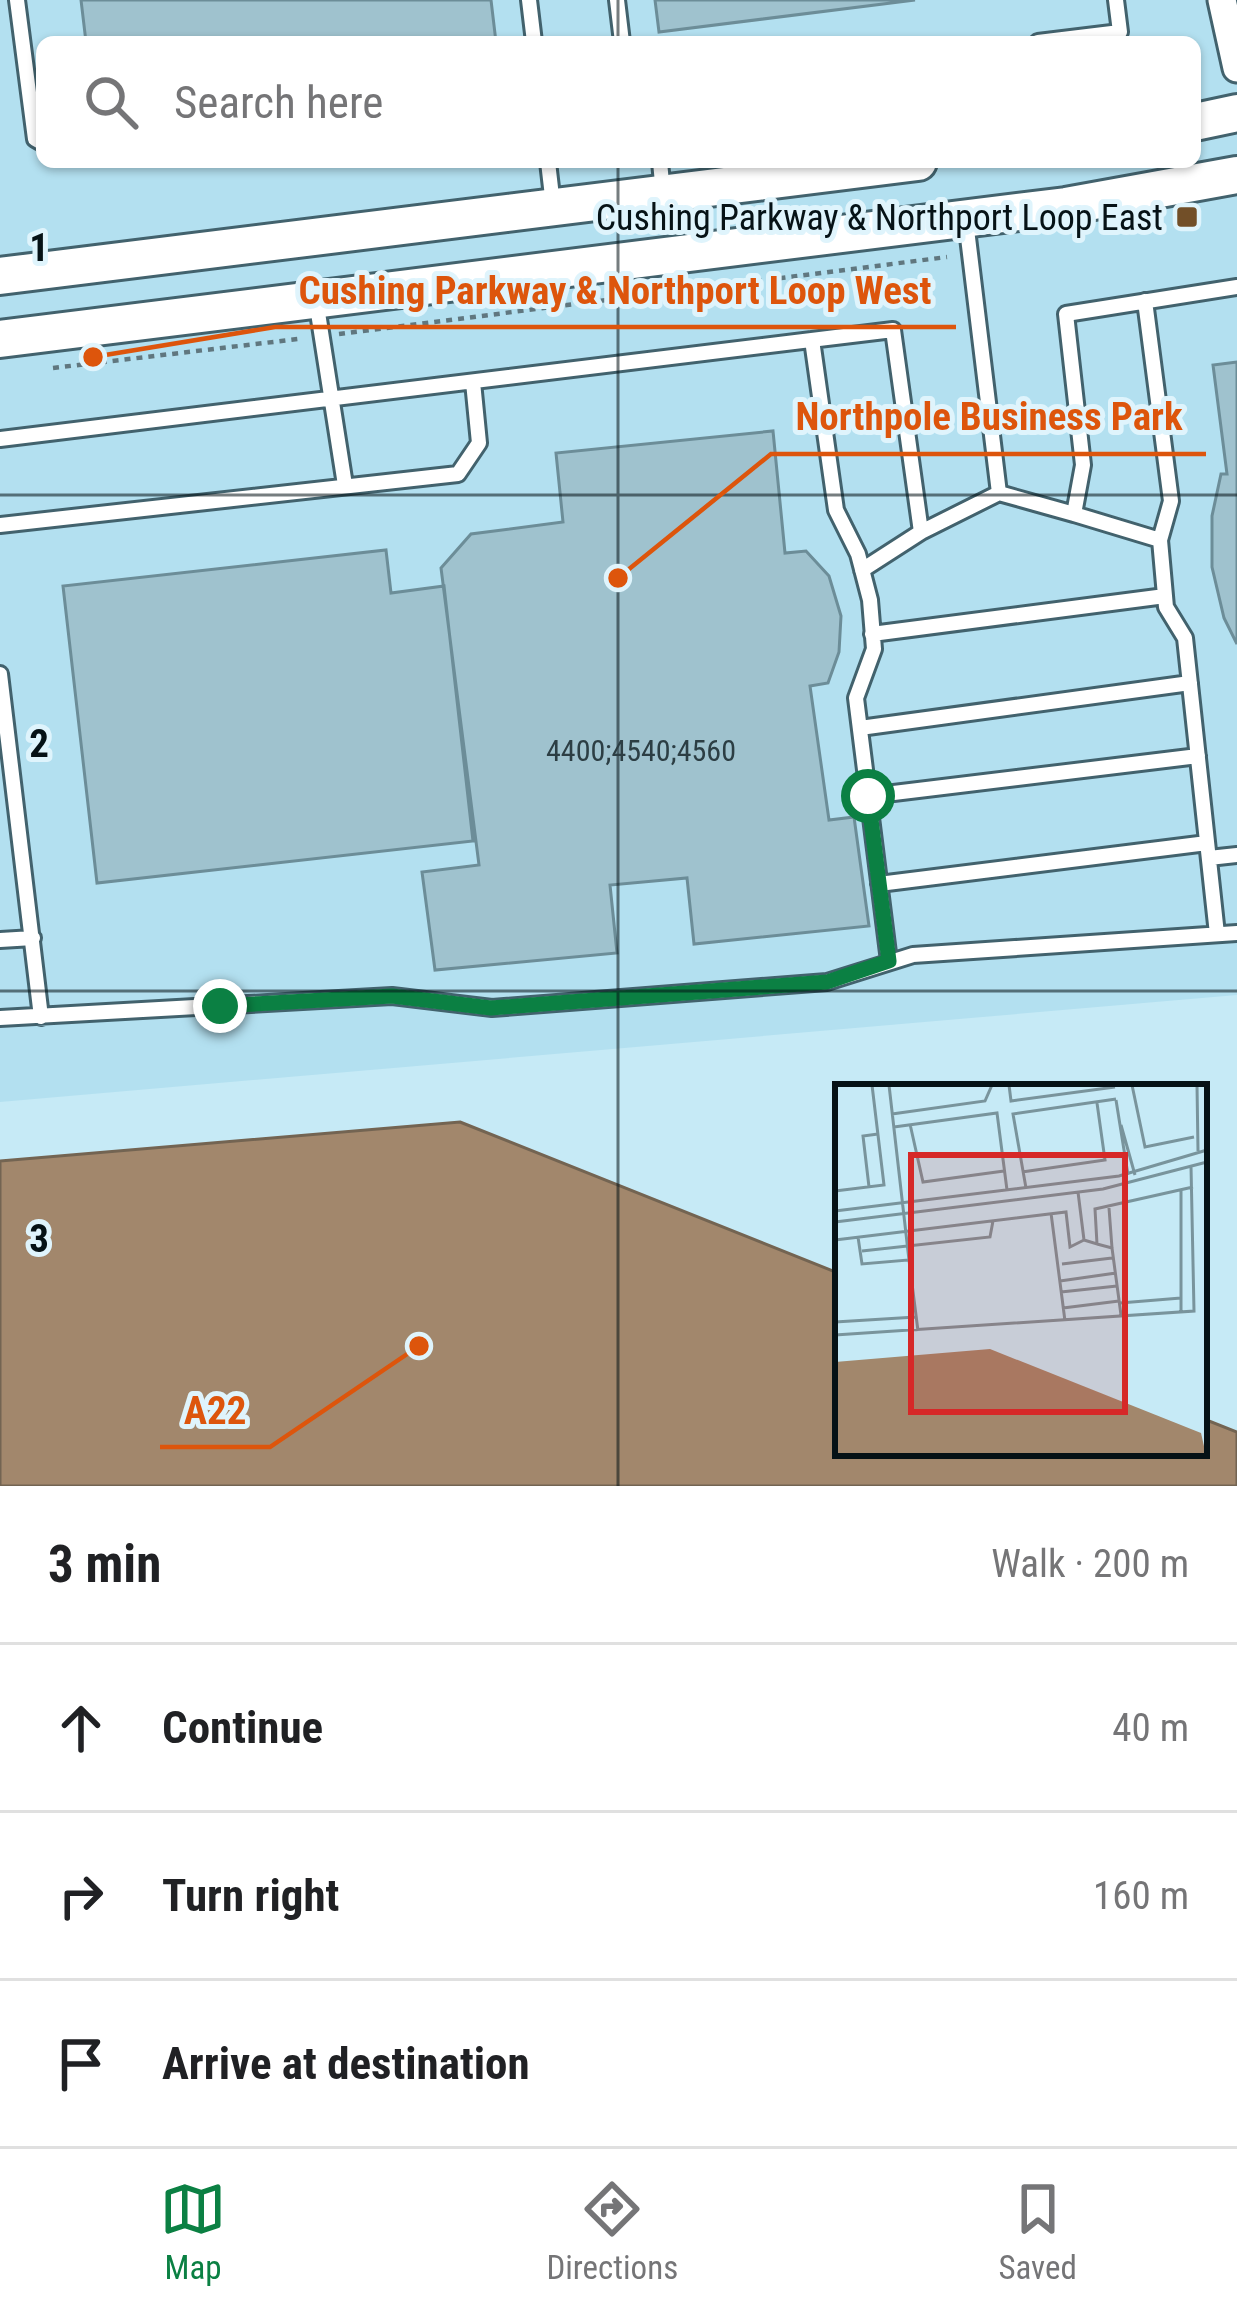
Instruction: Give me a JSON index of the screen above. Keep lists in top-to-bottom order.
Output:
{
  "places": {
    "transit": ["Cushing Parkway & Northport Loop East"],
    "other": ["Cushing Parkway & Northport Loop West", "Northpole Business Park", "A22"]
  },
  "house_numbers": ["4400;4540;4560"],
  "page": {
    "search": "Search here",
    "heading": ["3 min", "Walk · 200 m"],
    "list": [
      ["Continue", "40 m"],
      ["Turn right", "160 m"],
      "Arrive at destination"
    ],
    "nav": ["Map", "Directions", "Saved"]
  },
  "grid": {
    "rows": ["1", "2", "3"]
  }
}
